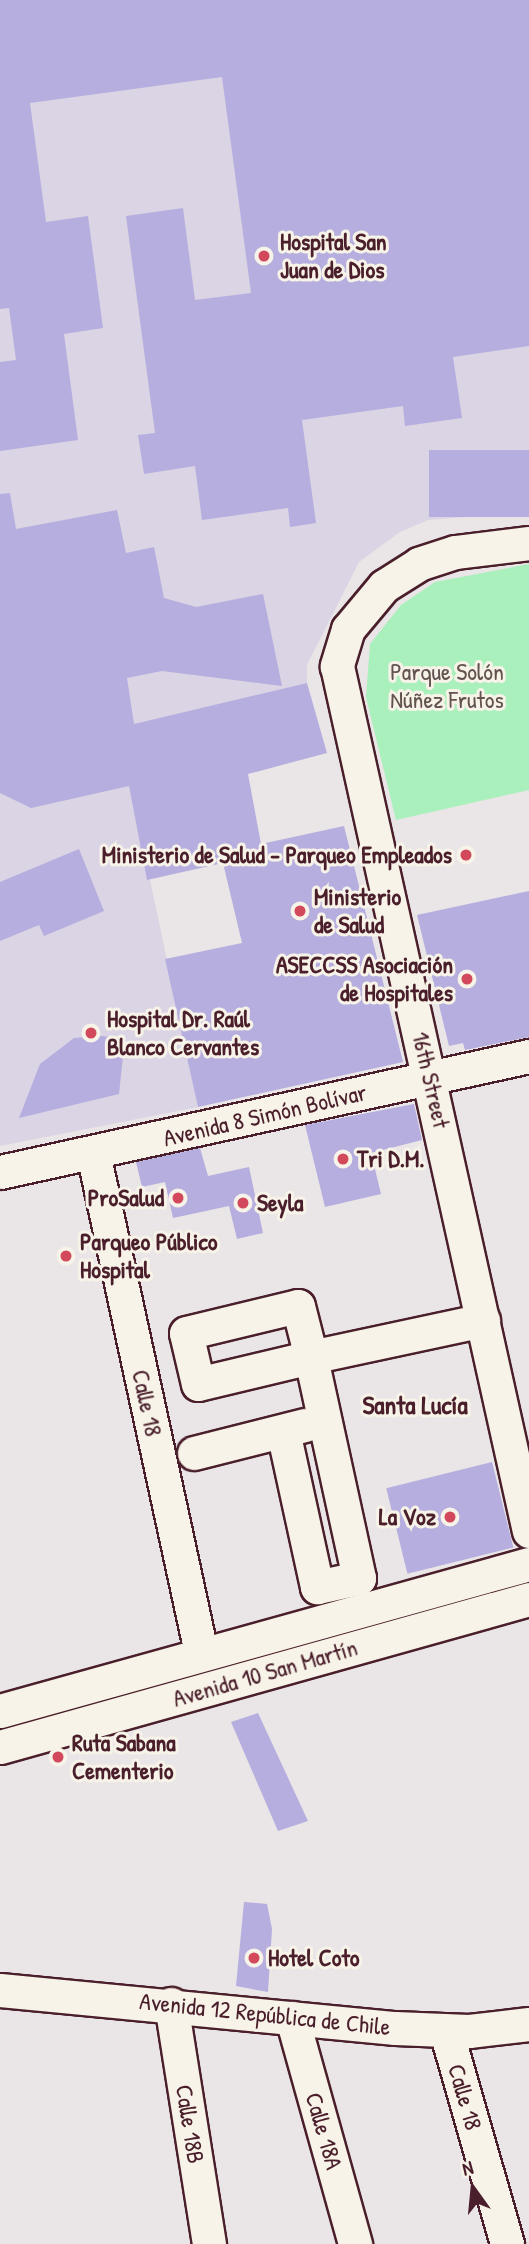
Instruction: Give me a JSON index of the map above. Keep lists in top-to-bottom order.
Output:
{
  "streets": {
    "street": [
      "16th Street",
      "Avenida 8 Simón Bolívar",
      "Calle 18",
      "Avenida 10 San Martín",
      "Avenida 12 República de Chile",
      "Calle 18B",
      "Calle 18A"
    ]
  },
  "crossings": [
    ["16th Street", "Avenida 8 Simón Bolívar"],
    ["Avenida 8 Simón Bolívar", "Calle 18"],
    ["Calle 18", "Avenida 10 San Martín"],
    ["Calle 18", "Avenida 12 República de Chile"],
    ["Avenida 12 República de Chile", "Calle 18B"],
    ["Avenida 12 República de Chile", "Calle 18A"]
  ],
  "districts": ["Santa Lucía"],
  "parks": ["Parque Solón Núñez Frutos"],
  "places": [
    "Hospital San Juan de Dios",
    "Ministerio de Salud - Parqueo Empleados",
    "Ministerio de Salud",
    "ASECCSS Asociación de Hospitales",
    "Hospital Dr. Raúl Blanco Cervantes",
    "Tri D.M.",
    "ProSalud",
    "Seyla",
    "Parqueo Público Hospital",
    "La Voz",
    "Ruta Sabana Cementerio",
    "Hotel Coto"
  ],
  "north": "top"
}
